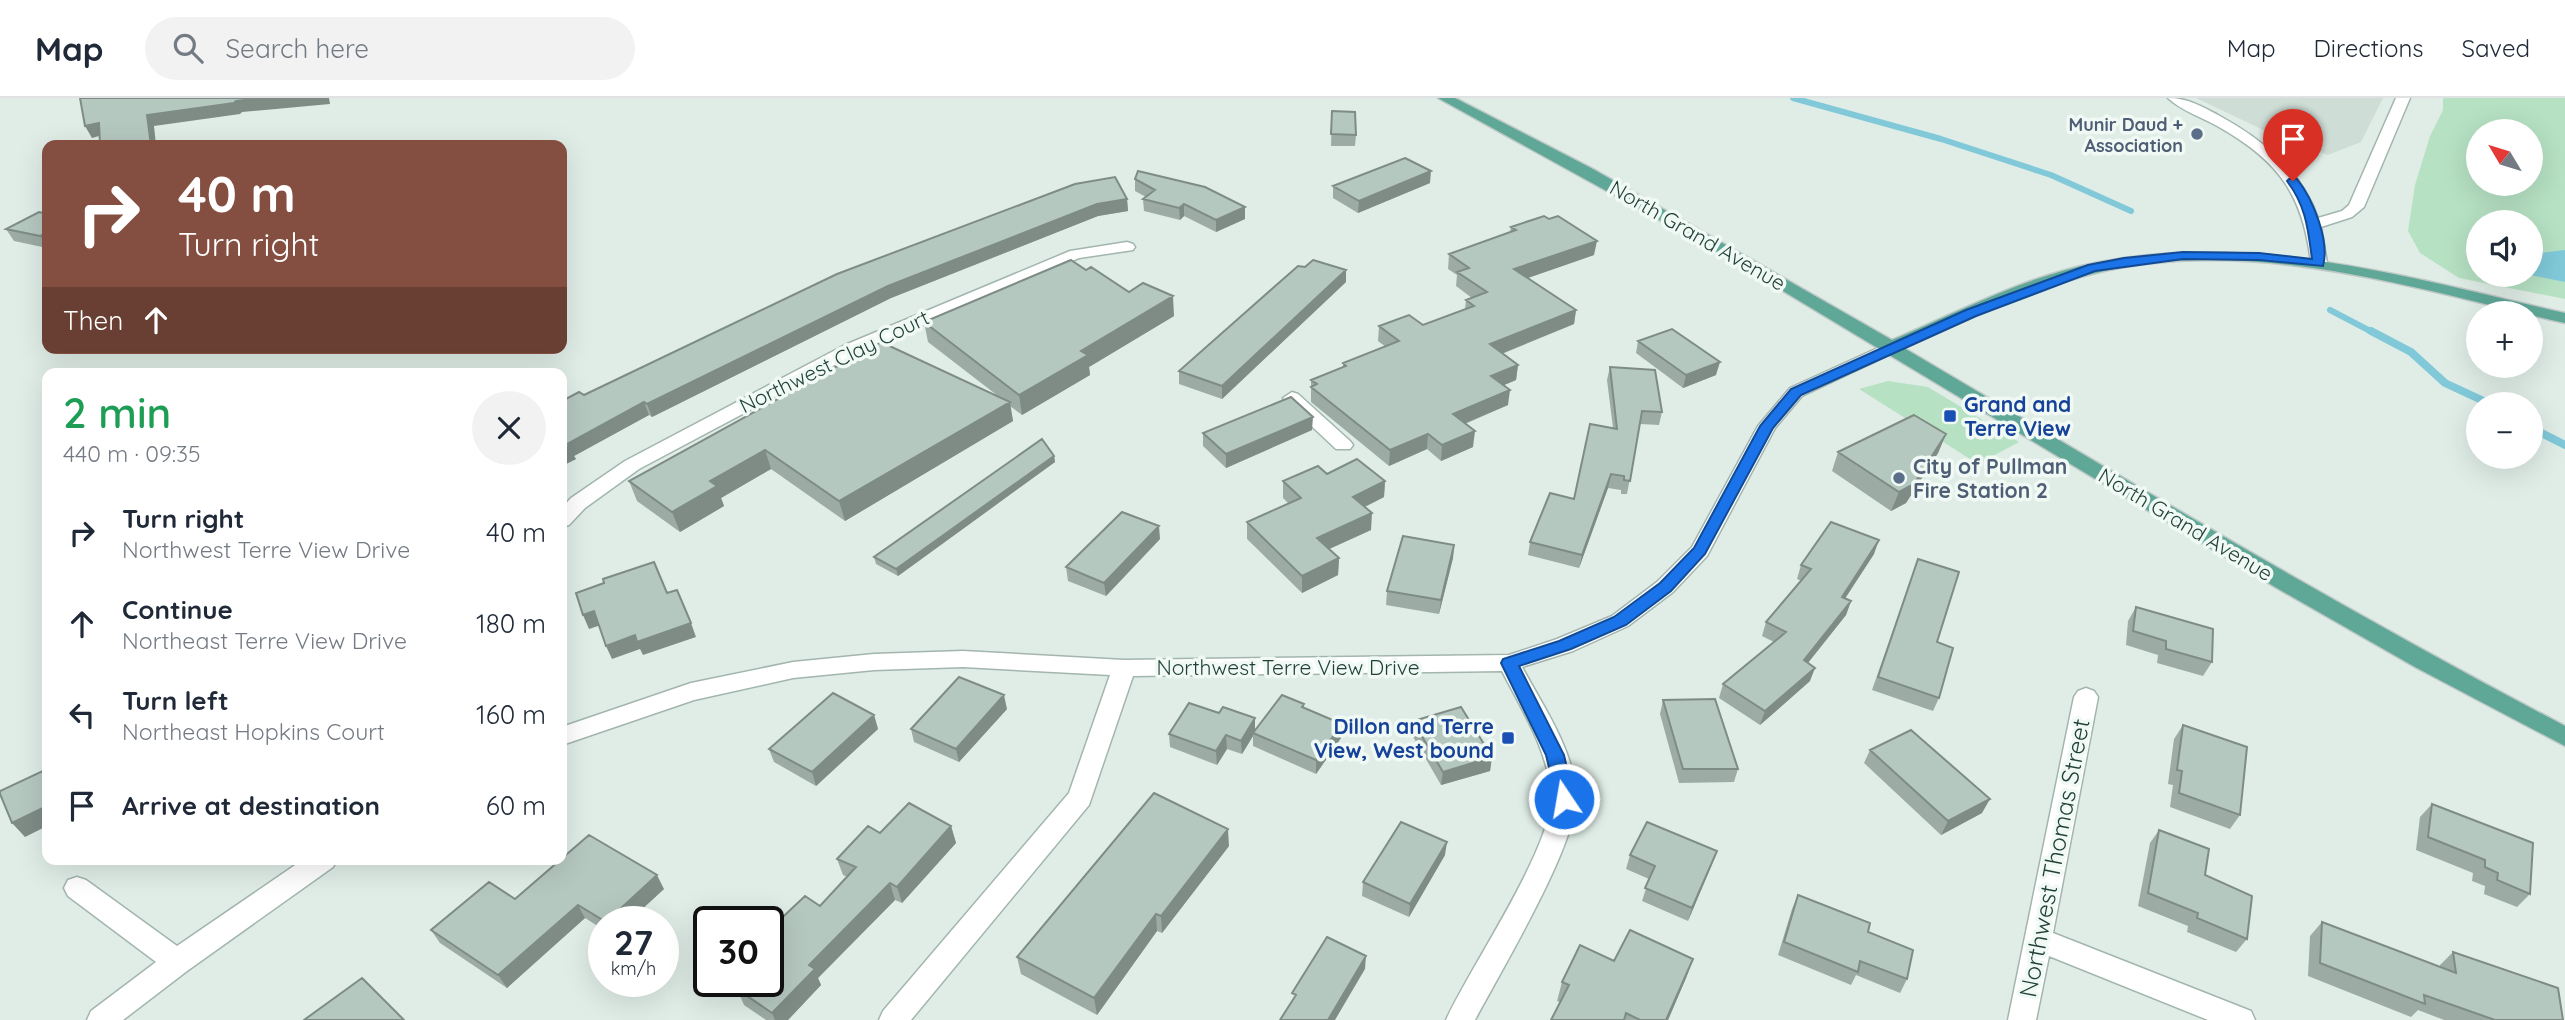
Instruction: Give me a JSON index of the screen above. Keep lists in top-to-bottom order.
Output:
{
  "streets": {
    "main road": ["North Grand Avenue"],
    "street": ["Northwest Clay Court", "Northwest Terre View Drive", "Northwest Thomas Street"]
  },
  "crossings": [
    ["North Grand Avenue", "Northwest Terre View Drive"]
  ],
  "places": {
    "other": ["Munir Daud + Association", "City of Pullman Fire Station 2"],
    "transit": ["Grand and Terre View", "Dillon and Terre View, West bound"]
  },
  "north": "top left",
  "page": {
    "header": "Map",
    "search": "Search here",
    "nav": ["Map", "Directions", "Saved"],
    "map_buttons": ["+", "−"],
    "turn": ["40 m", "Turn right"],
    "then": "Then",
    "heading": ["2 min", "440 m · 09:35"],
    "list": [
      {
        "name": "Turn right",
        "note": "Northwest Terre View Drive",
        "value": "40 m"
      },
      {
        "name": "Continue",
        "note": "Northeast Terre View Drive",
        "value": "180 m"
      },
      {
        "name": "Turn left",
        "note": "Northeast Hopkins Court",
        "value": "160 m"
      },
      {
        "name": "Arrive at destination",
        "value": "60 m"
      }
    ],
    "speed": "27 km/h",
    "limit": "30"
  }
}
